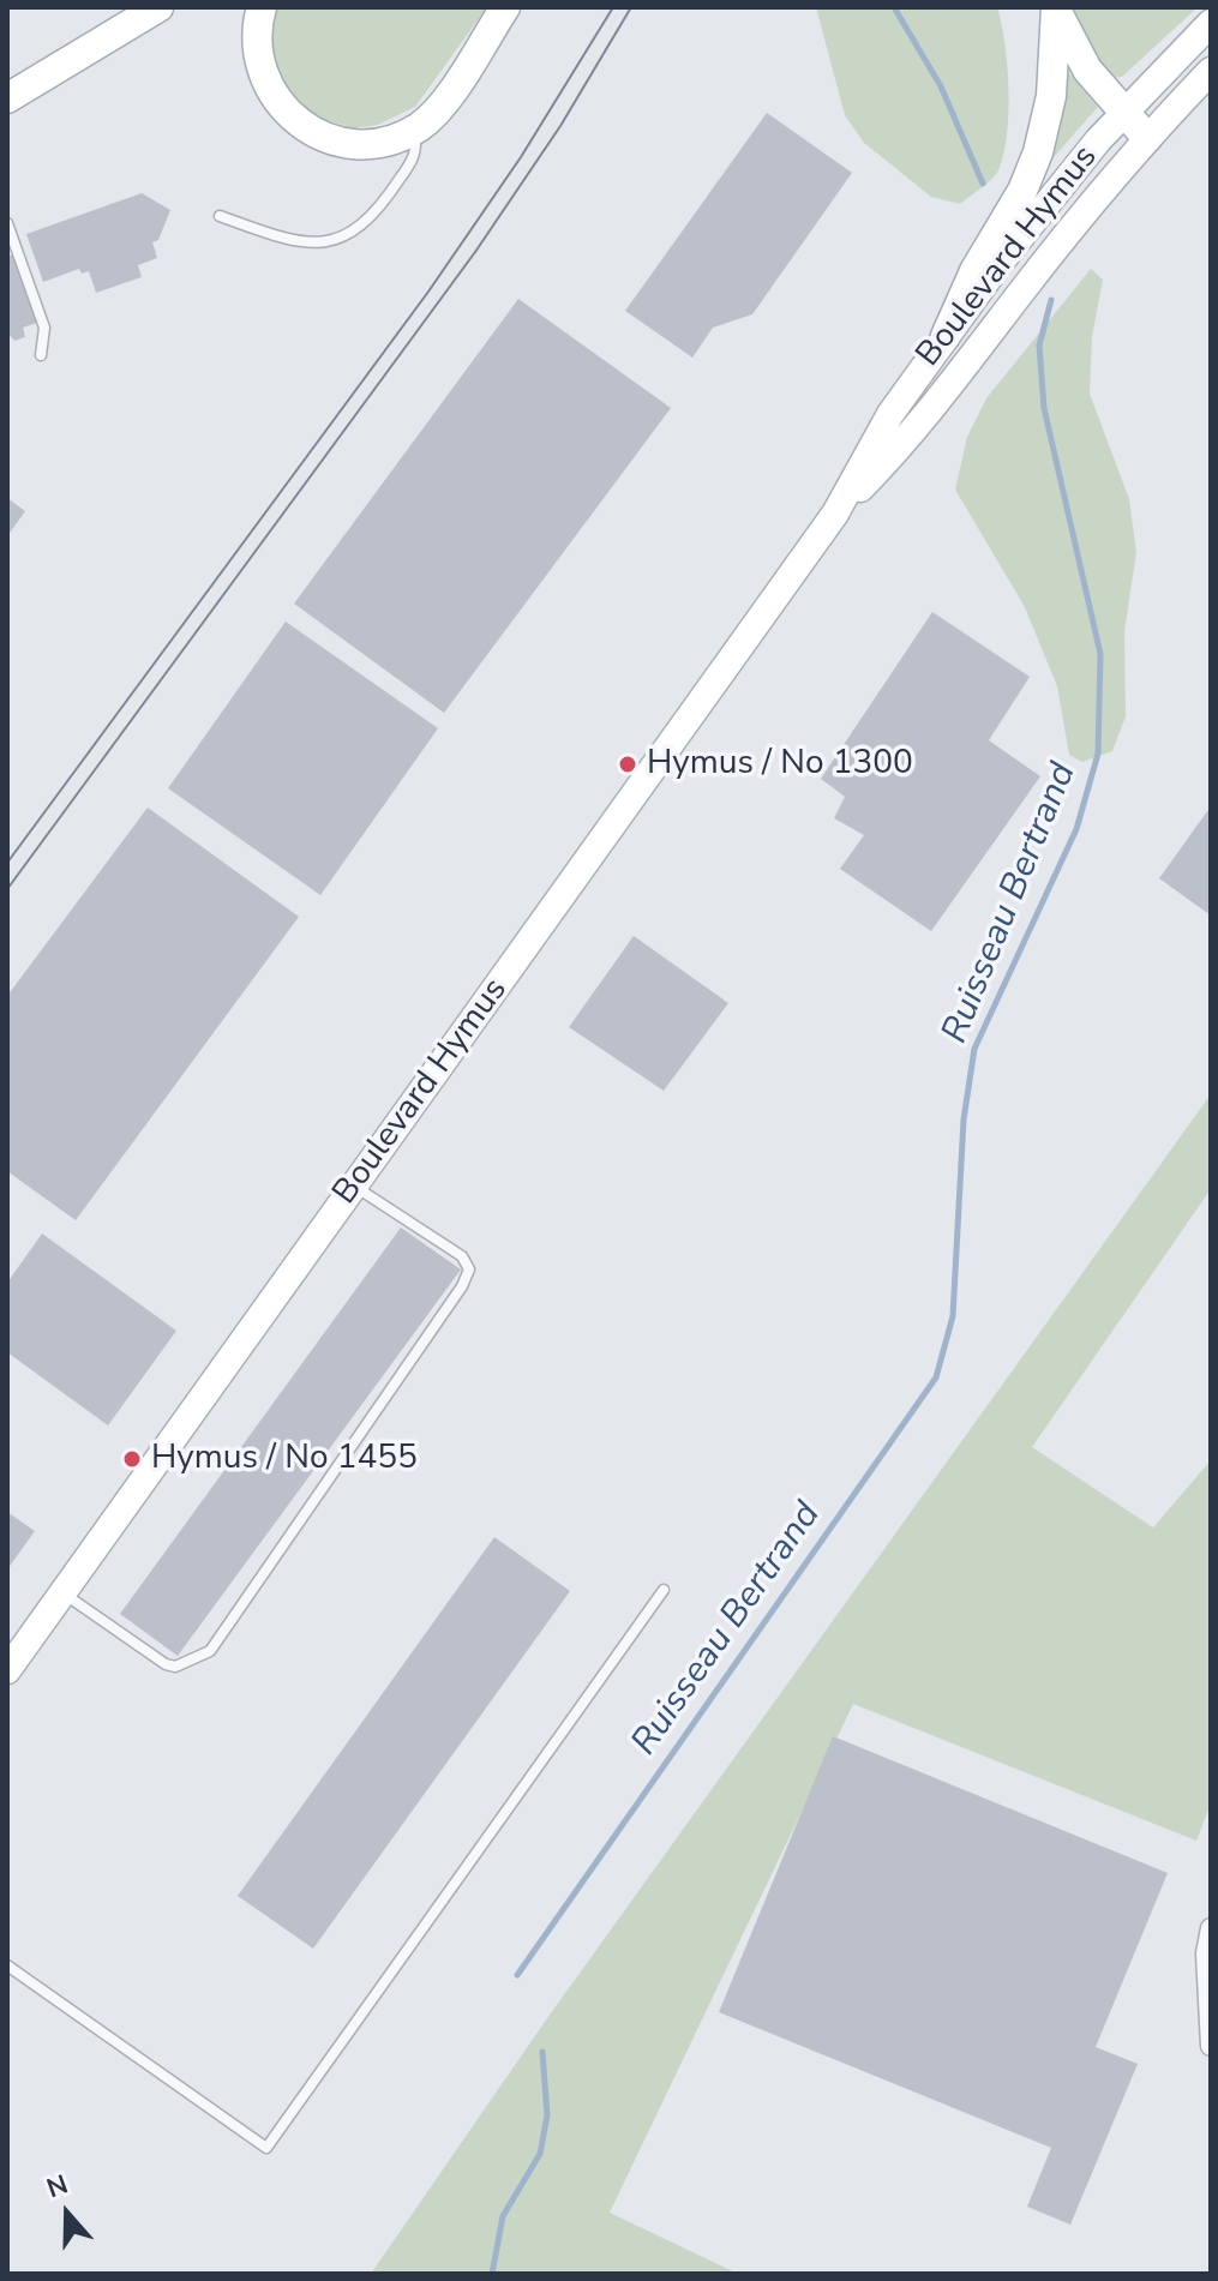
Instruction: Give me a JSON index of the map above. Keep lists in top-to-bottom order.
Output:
{
  "streets": {
    "street": ["Boulevard Hymus"]
  },
  "water": ["Ruisseau Bertrand"],
  "places": ["Hymus / No 1300", "Hymus / No 1455"],
  "north": "top"
}
